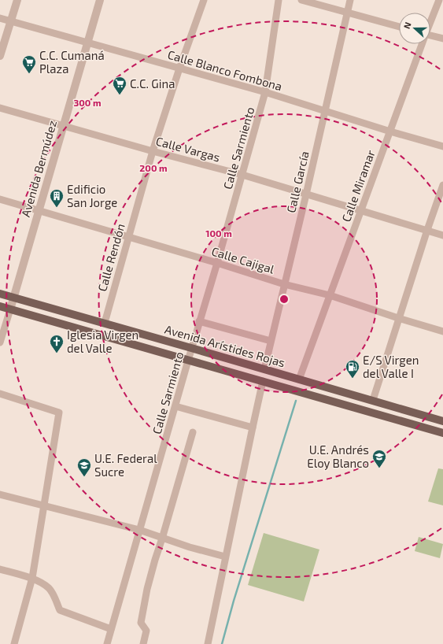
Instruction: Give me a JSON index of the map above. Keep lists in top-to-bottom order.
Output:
{
  "streets": {
    "main road": ["Avenida Arístides Rojas"],
    "street": [
      "Calle Blanco Fombona",
      "Calle Sarmiento",
      "Calle Vargas",
      "Avenida Bermúdez",
      "Calle García",
      "Calle Miramar",
      "Calle Rendón",
      "Calle Cajigal"
    ]
  },
  "crossings": [
    ["Calle Blanco Fombona", "Calle Sarmiento"],
    ["Calle Blanco Fombona", "Avenida Bermúdez"],
    ["Calle Blanco Fombona", "Calle García"],
    ["Calle Blanco Fombona", "Calle Miramar"],
    ["Calle Blanco Fombona", "Calle Rendón"],
    ["Calle Sarmiento", "Calle Vargas"],
    ["Calle Sarmiento", "Calle Cajigal"],
    ["Calle Sarmiento", "Avenida Arístides Rojas"],
    ["Calle Vargas", "Avenida Bermúdez"],
    ["Calle Vargas", "Calle García"],
    ["Calle Vargas", "Calle Miramar"],
    ["Calle Vargas", "Calle Rendón"],
    ["Avenida Bermúdez", "Calle Cajigal"],
    ["Avenida Bermúdez", "Avenida Arístides Rojas"],
    ["Calle García", "Calle Cajigal"],
    ["Calle García", "Avenida Arístides Rojas"],
    ["Calle Miramar", "Calle Cajigal"],
    ["Calle Miramar", "Avenida Arístides Rojas"],
    ["Calle Rendón", "Calle Cajigal"],
    ["Calle Rendón", "Avenida Arístides Rojas"]
  ],
  "places": {
    "supermarket": ["C.C. Cumaná Plaza", "C.C. Gina"],
    "building": ["Edificio San Jorge"],
    "church": ["Iglesia Virgen del Valle"],
    "fuel station": ["E/S Virgen del Valle I"],
    "school or university": ["U.E. Andrés Eloy Blanco", "U.E. Federal Sucre"]
  },
  "north": "left",
  "rings": ["300 m", "200 m", "100 m"]
}
